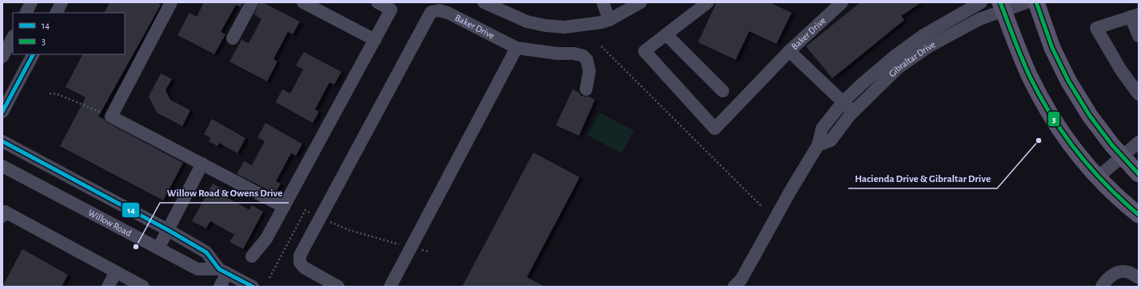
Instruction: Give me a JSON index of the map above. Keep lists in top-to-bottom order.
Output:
{
  "streets": {
    "street": ["Baker Drive", "Gibraltar Drive", "Willow Road"]
  },
  "places": ["Hacienda Drive & Gibraltar Drive", "Willow Road & Owens Drive"],
  "lines": ["transit line 3", "transit line 14"],
  "legend": ["14", "3"]
}
